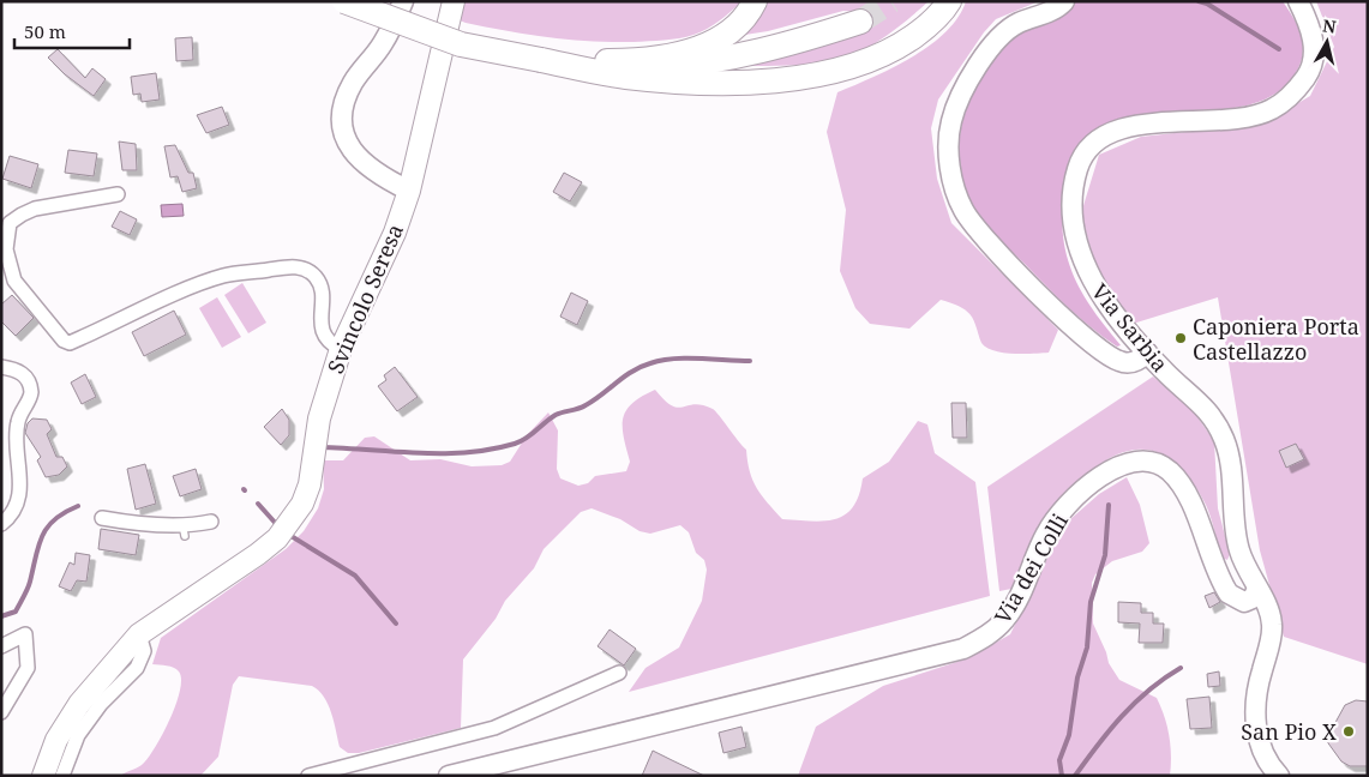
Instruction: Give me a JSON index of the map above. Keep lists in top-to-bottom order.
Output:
{
  "streets": {
    "main road": ["Svincolo Seresa"],
    "street": ["Via Sarbia", "Via dei Colli"]
  },
  "crossings": [
    ["Via Sarbia", "Via dei Colli"]
  ],
  "places": ["Caponiera Porta Castellazzo", "San Pio X"],
  "scale_bar": "50 m",
  "north": "top"
}
